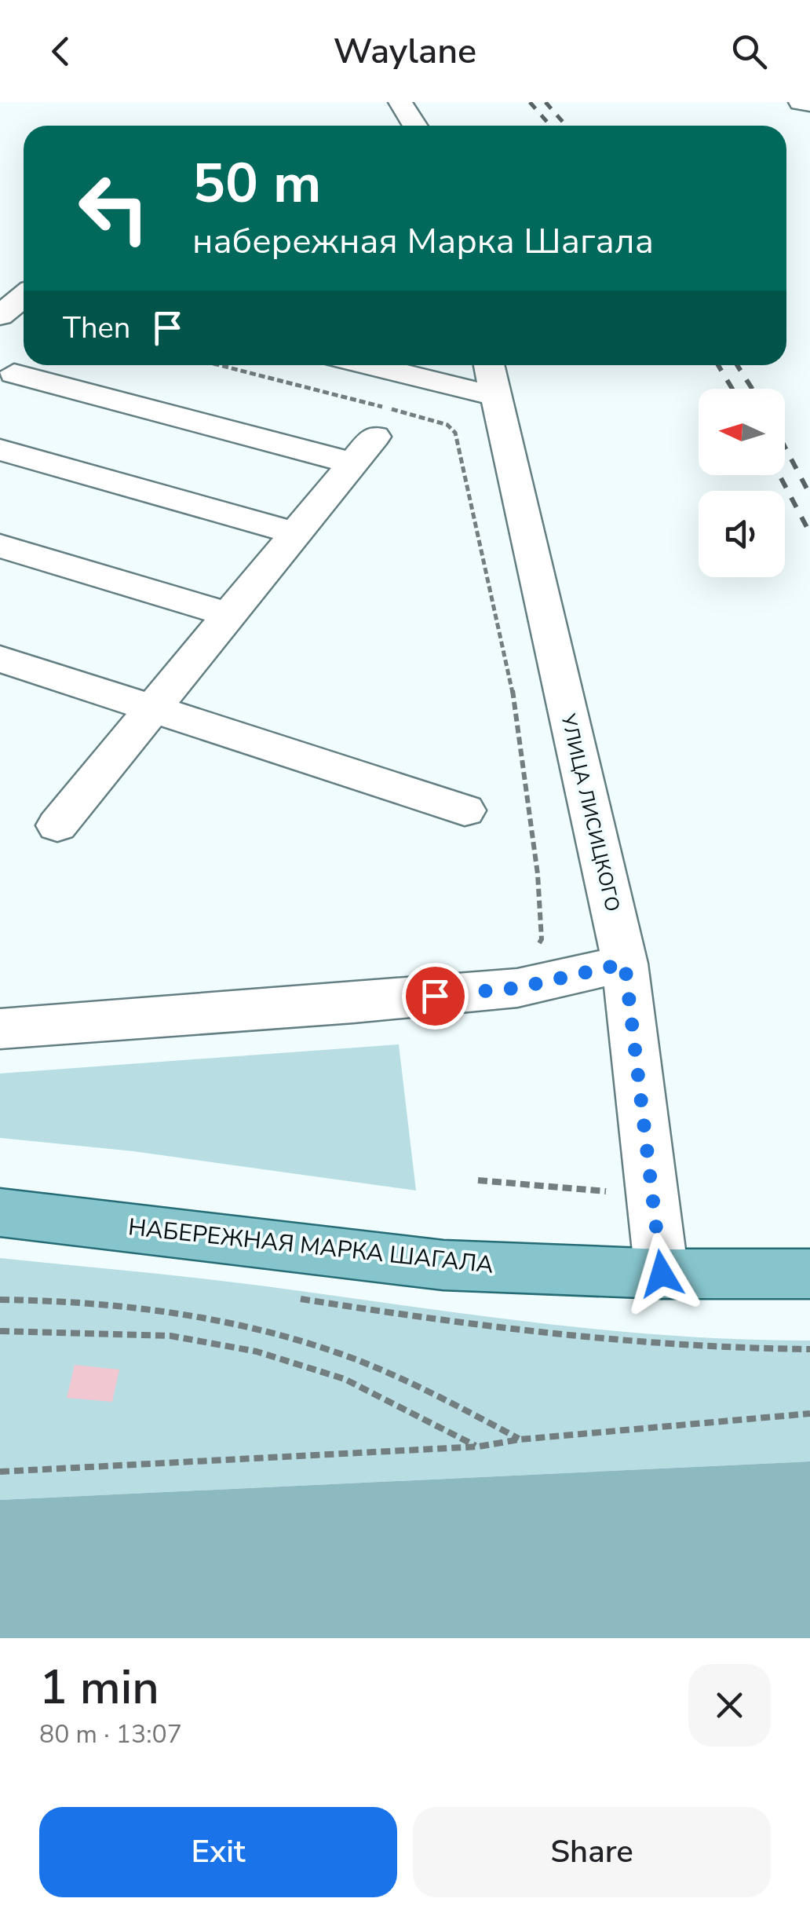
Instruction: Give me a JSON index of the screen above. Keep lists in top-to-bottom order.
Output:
{
  "streets": {
    "main road": ["НАБЕРЕЖНАЯ МАРКА ШАГАЛА"],
    "street": ["УЛИЦА ЛИСИЦКОГО"]
  },
  "crossings": [
    ["УЛИЦА ЛИСИЦКОГО", "НАБЕРЕЖНАЯ МАРКА ШАГАЛА"]
  ],
  "north": "left",
  "page": {
    "header": "Waylane",
    "turn": ["50 m", "набережная Марка Шагала"],
    "then": "Then",
    "heading": ["1 min", "80 m · 13:07"],
    "buttons": ["Exit", "Share"]
  }
}
